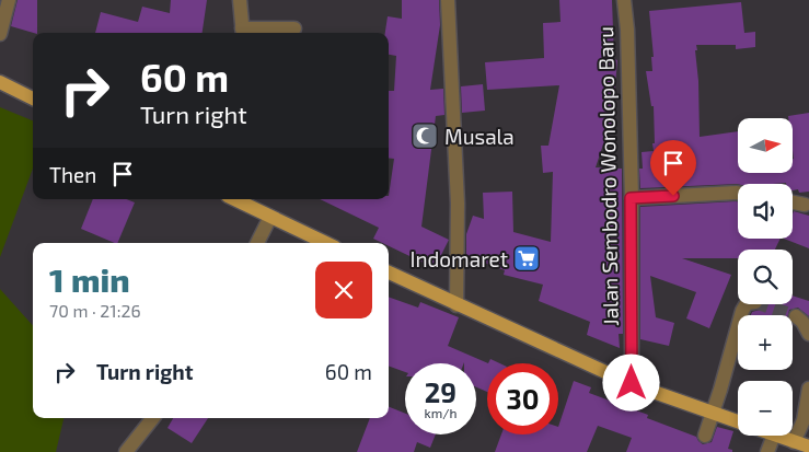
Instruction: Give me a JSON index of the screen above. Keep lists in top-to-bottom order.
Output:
{
  "streets": {
    "street": ["Jalan Sembodro Wonolopo Baru"]
  },
  "places": {
    "mosque": ["Musala"],
    "supermarket": ["Indomaret"]
  },
  "north": "right",
  "page": {
    "turn": ["60 m", "Turn right"],
    "map_buttons": ["+", "−"],
    "then": "Then",
    "heading": ["1 min", "70 m · 21:26"],
    "list": [
      {
        "name": "Turn right",
        "value": "60 m"
      }
    ],
    "speed": "29 km/h",
    "limit": "30"
  }
}
